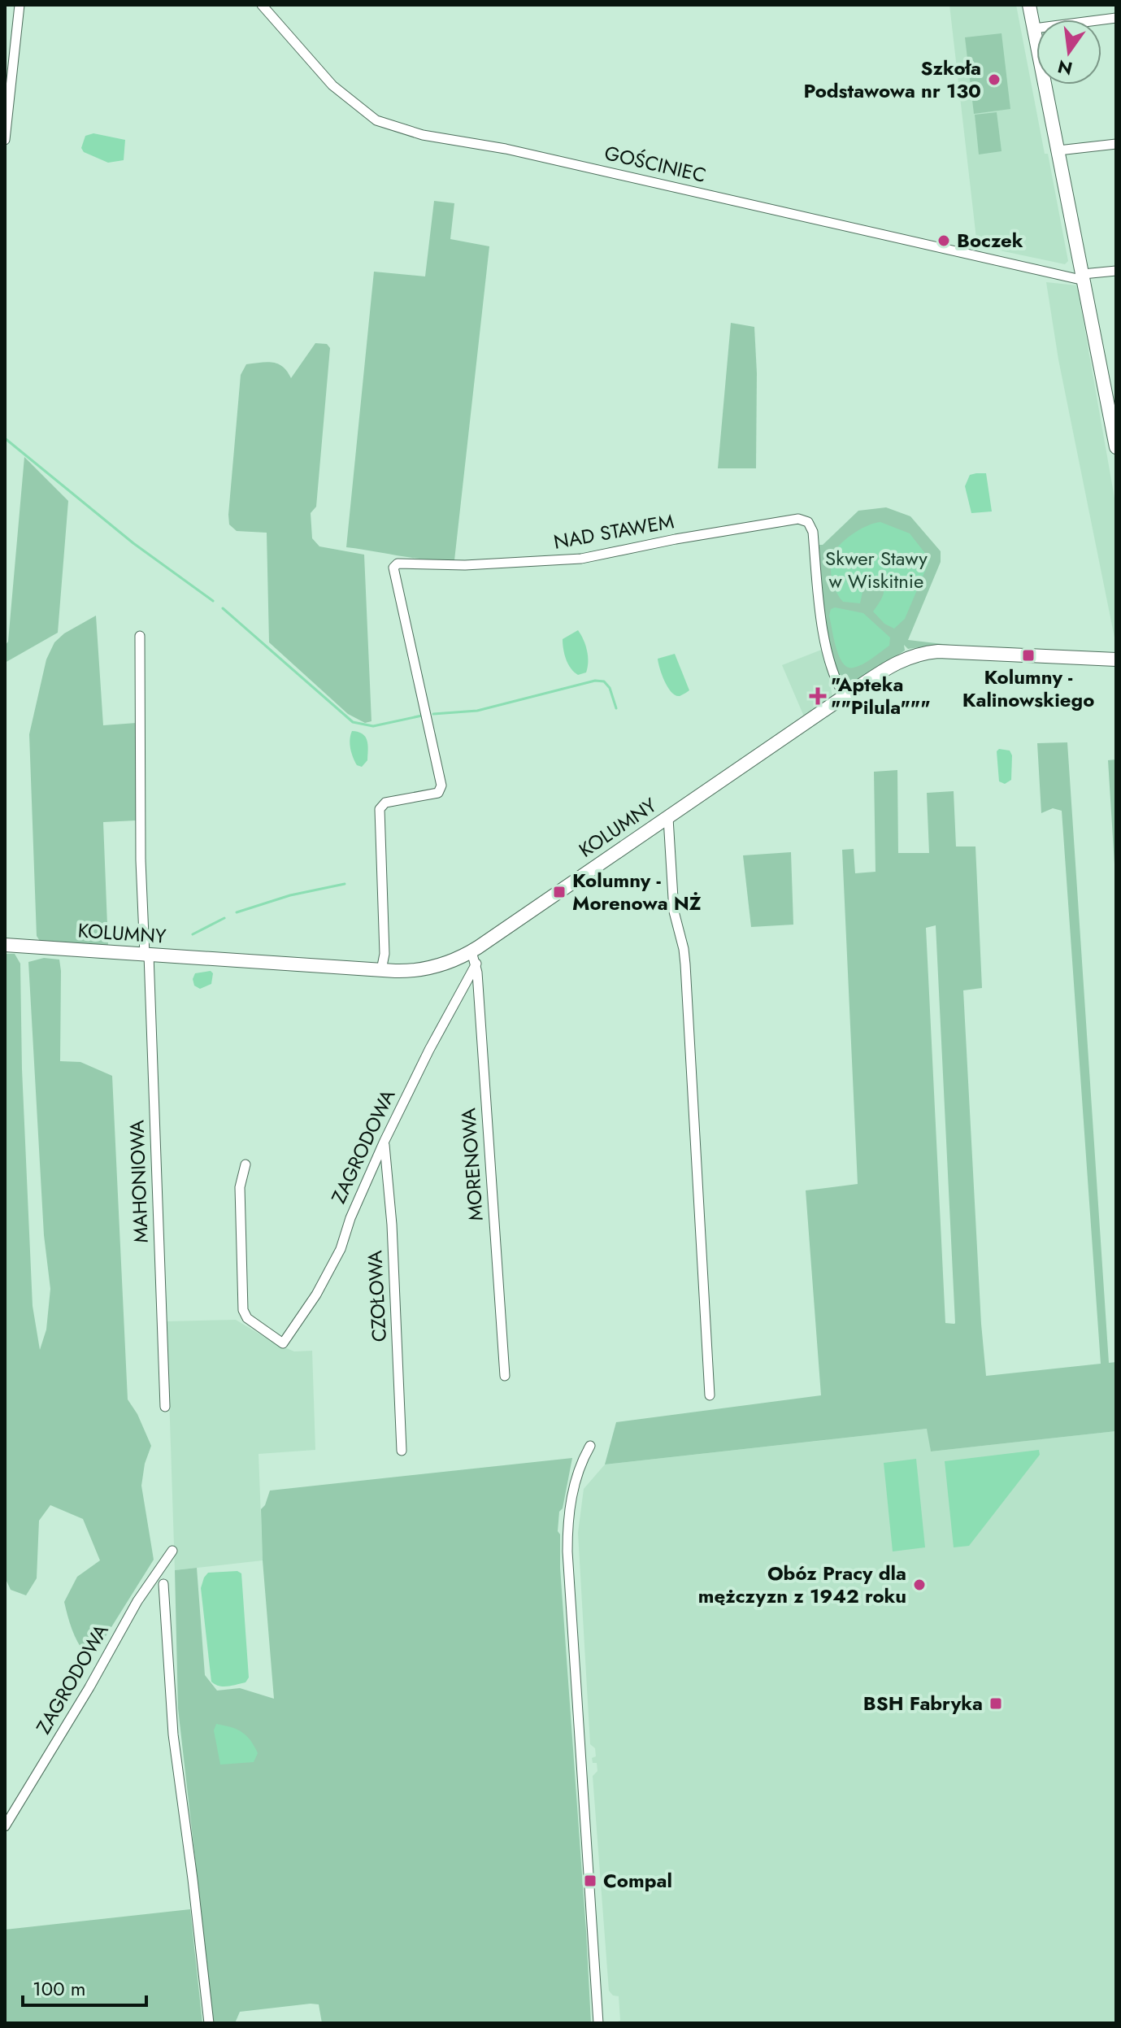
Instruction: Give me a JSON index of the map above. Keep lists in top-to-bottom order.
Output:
{
  "streets": {
    "street": [
      "GOŚCINIEC",
      "NAD STAWEM",
      "KOLUMNY",
      "ZAGRODOWA",
      "MORENOWA",
      "MAHONIOWA",
      "CZOŁOWA"
    ]
  },
  "crossings": [
    ["NAD STAWEM", "KOLUMNY"],
    ["KOLUMNY", "ZAGRODOWA"],
    ["KOLUMNY", "MORENOWA"],
    ["KOLUMNY", "MAHONIOWA"],
    ["ZAGRODOWA", "MORENOWA"],
    ["ZAGRODOWA", "CZOŁOWA"]
  ],
  "parks": ["Skwer Stawy w Wiskitnie"],
  "places": {
    "other": ["Szkoła Podstawowa nr 130", "Boczek", "Obóz Pracy dla mężczyzn z 1942 roku"],
    "transit": [
      "Kolumny - Kalinowskiego",
      "Kolumny - Morenowa NŻ",
      "BSH Fabryka",
      "Compal"
    ],
    "health": ["\"Apteka \"\"Pilula\"\"\""]
  },
  "scale_bar": "100 m",
  "north": "bottom"
}
